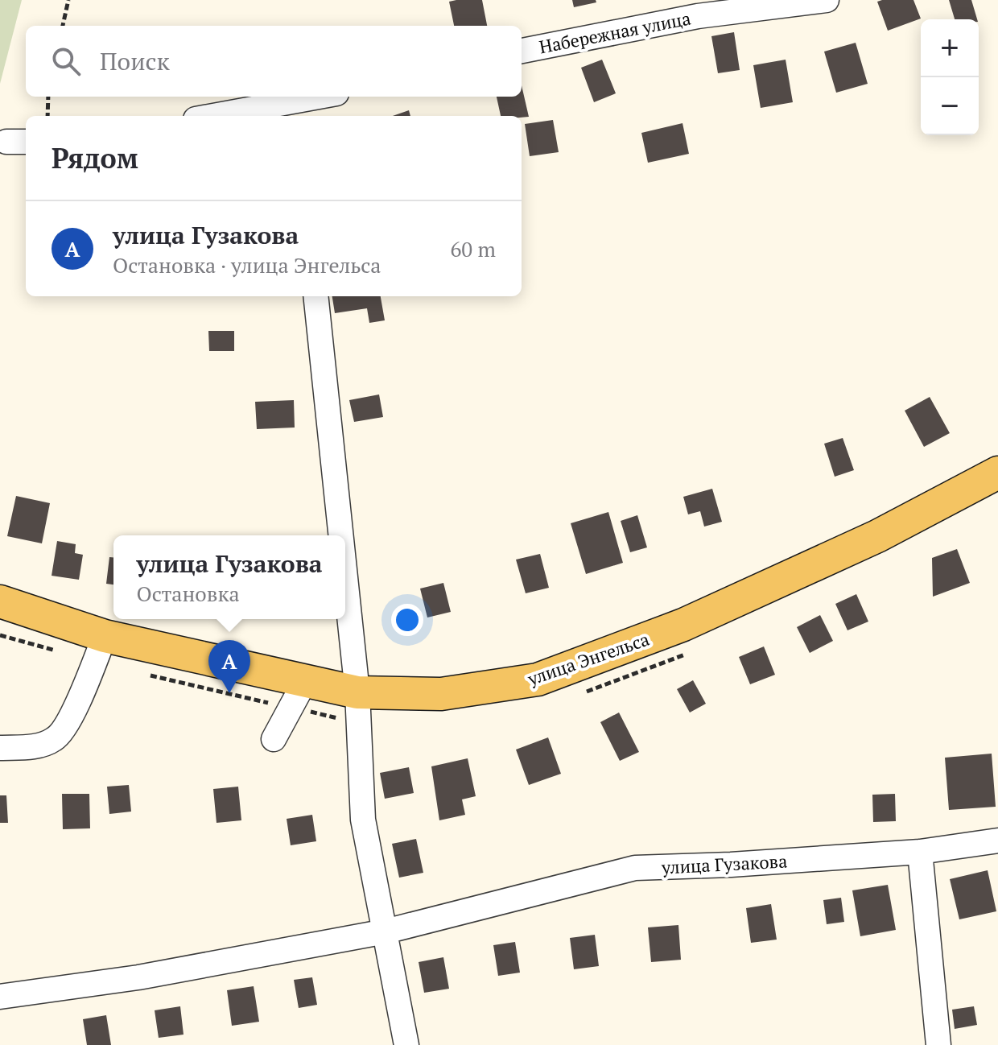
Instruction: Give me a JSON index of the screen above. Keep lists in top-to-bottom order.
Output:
{
  "streets": {
    "main road": ["улица Энгельса"],
    "street": ["Набережная улица", "улица Гузакова"]
  },
  "page": {
    "map_buttons": ["+", "−"],
    "search": "Поиск",
    "heading": "Рядом",
    "list": [
      {
        "mark": "A",
        "name": "улица Гузакова",
        "note": "Остановка · улица Энгельса",
        "value": "60 m"
      }
    ],
    "popup": ["улица Гузакова", "Остановка"],
    "pins": "A"
  }
}
